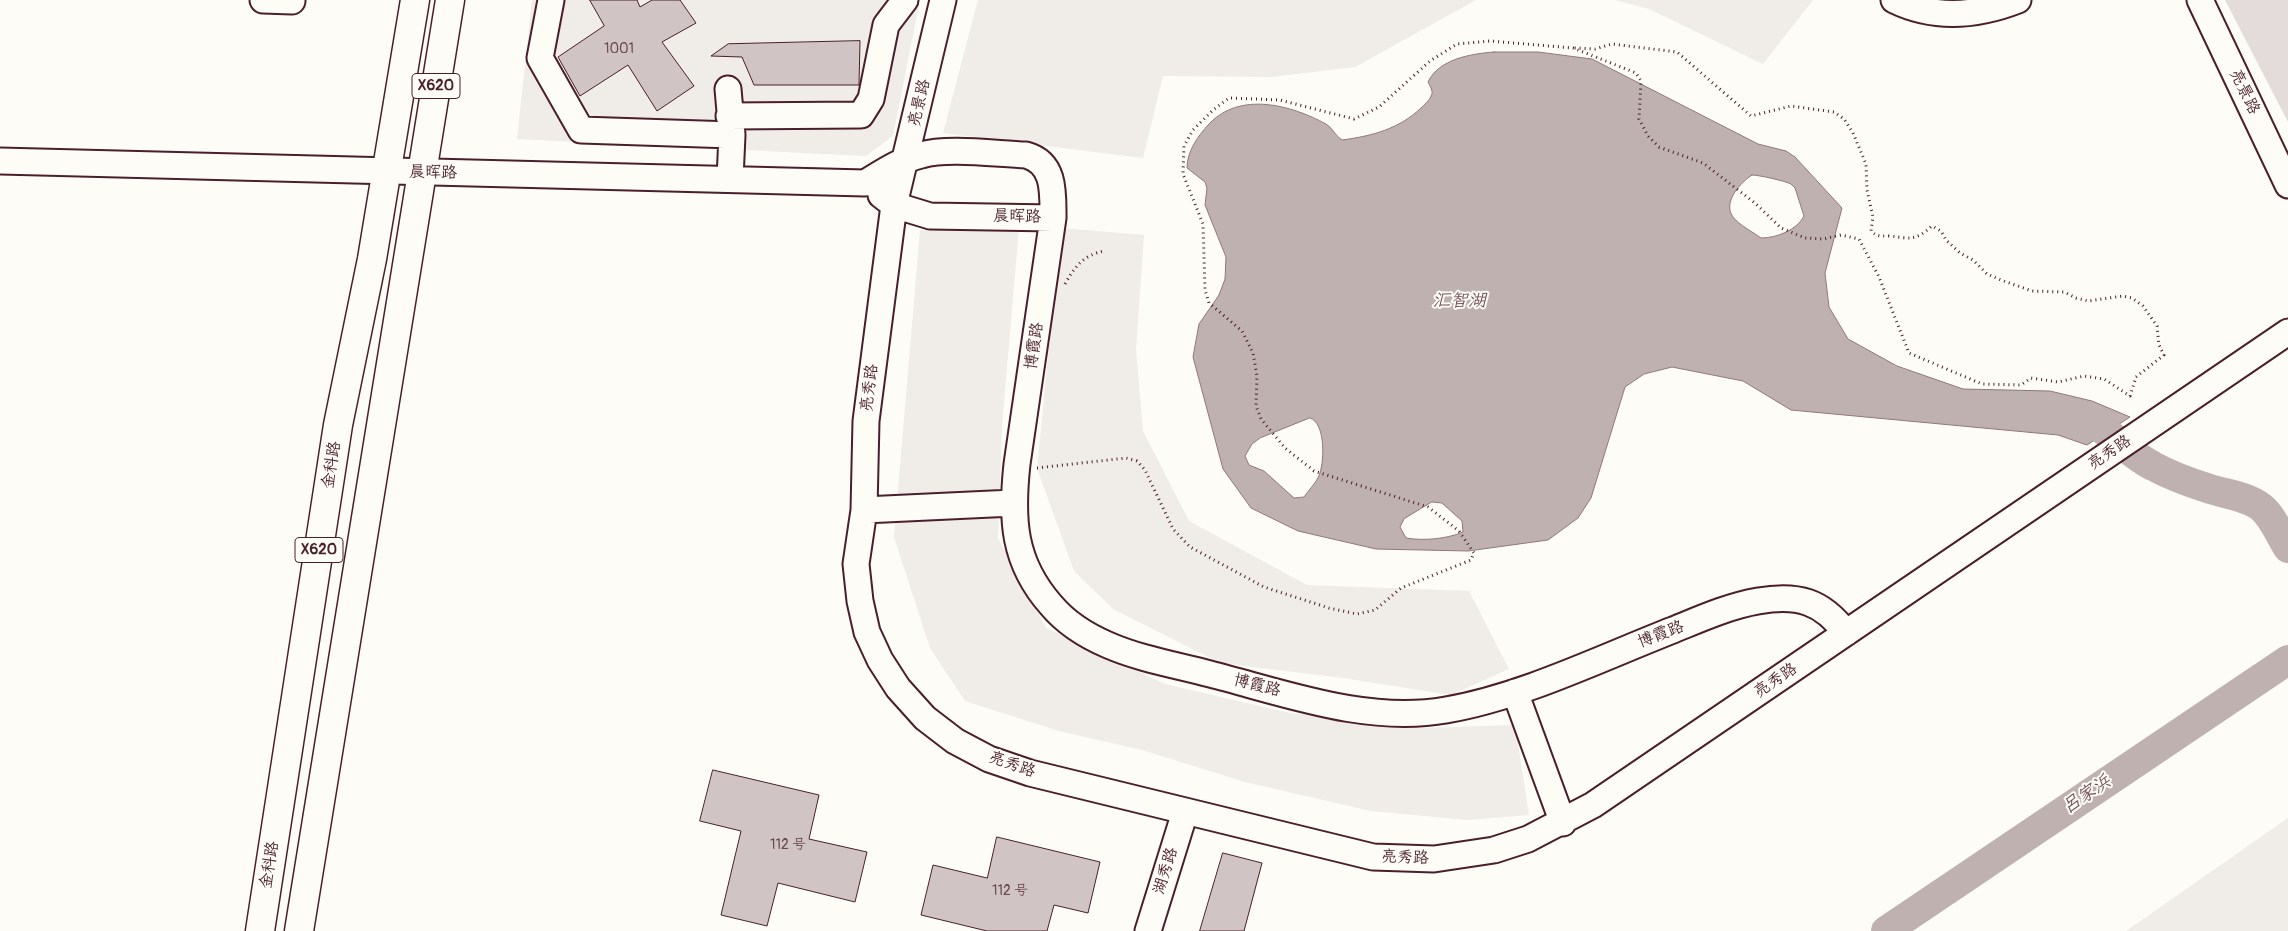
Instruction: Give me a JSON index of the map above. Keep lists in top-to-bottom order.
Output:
{
  "streets": {
    "main road": ["X620", "金科路"],
    "street": [
      "亮景路",
      "晨晖路",
      "博霞路",
      "亮秀路",
      "湖秀路"
    ]
  },
  "crossings": [
    ["X620", "晨晖路"],
    ["亮景路", "晨晖路"],
    ["亮景路", "亮秀路"],
    ["晨晖路", "博霞路"],
    ["晨晖路", "亮秀路"],
    ["晨晖路", "金科路"],
    ["博霞路", "亮秀路"],
    ["亮秀路", "湖秀路"]
  ],
  "water": ["汇智湖", "吕家浜"],
  "house_numbers": ["1001", "112 号", "112 号"]
}
